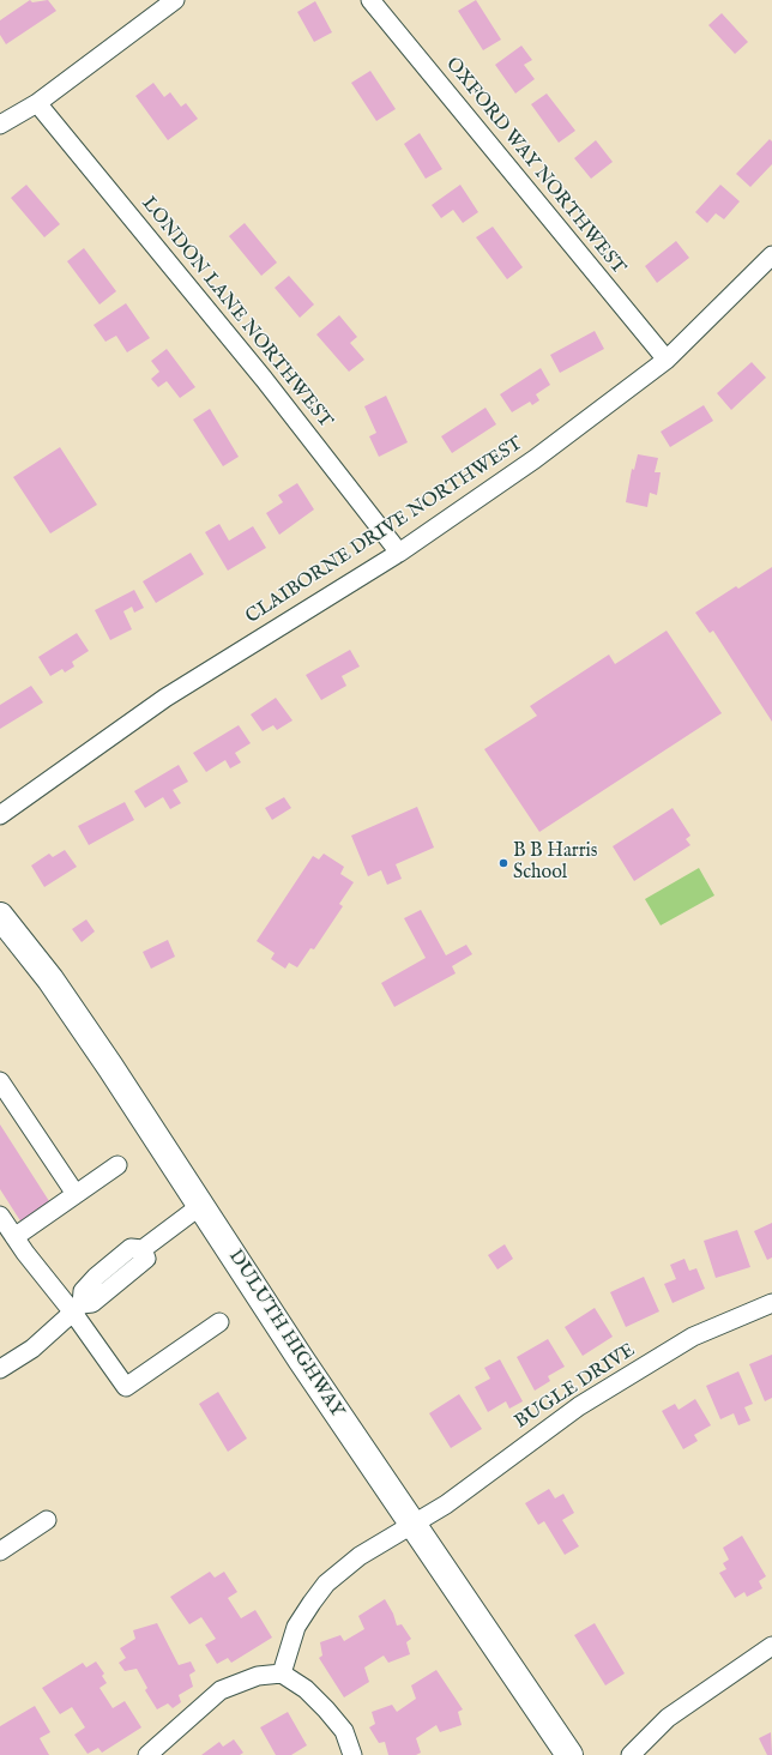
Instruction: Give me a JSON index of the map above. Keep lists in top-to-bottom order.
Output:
{
  "streets": {
    "main road": ["DULUTH HIGHWAY"],
    "street": [
      "OXFORD WAY NORTHWEST",
      "LONDON LANE NORTHWEST",
      "CLAIBORNE DRIVE NORTHWEST",
      "BUGLE DRIVE"
    ]
  },
  "crossings": [
    ["OXFORD WAY NORTHWEST", "CLAIBORNE DRIVE NORTHWEST"],
    ["LONDON LANE NORTHWEST", "CLAIBORNE DRIVE NORTHWEST"],
    ["DULUTH HIGHWAY", "BUGLE DRIVE"]
  ],
  "places": ["B B Harris School"]
}
